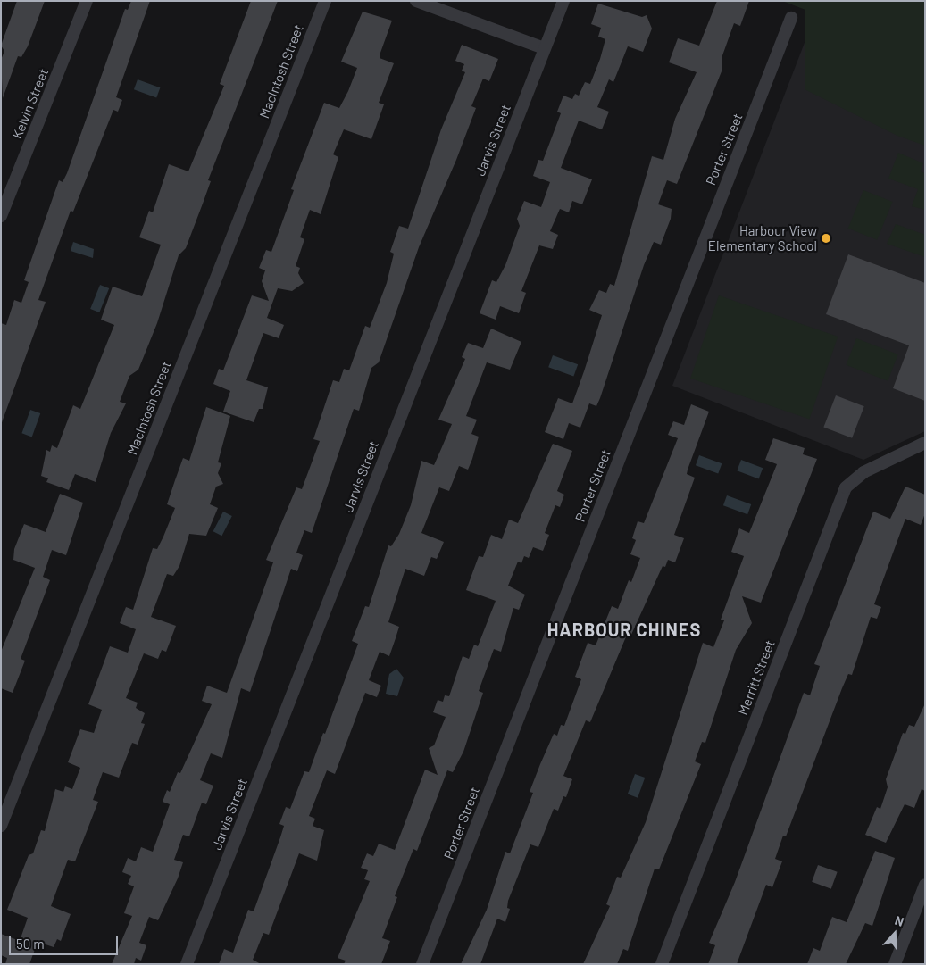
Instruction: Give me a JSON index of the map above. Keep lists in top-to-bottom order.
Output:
{
  "streets": {
    "street": [
      "MacIntosh Street",
      "Kelvin Street",
      "Jarvis Street",
      "Porter Street",
      "Merritt Street"
    ]
  },
  "districts": ["HARBOUR CHINES"],
  "places": ["Harbour View Elementary School"],
  "scale_bar": "50 m",
  "north": "top"
}
